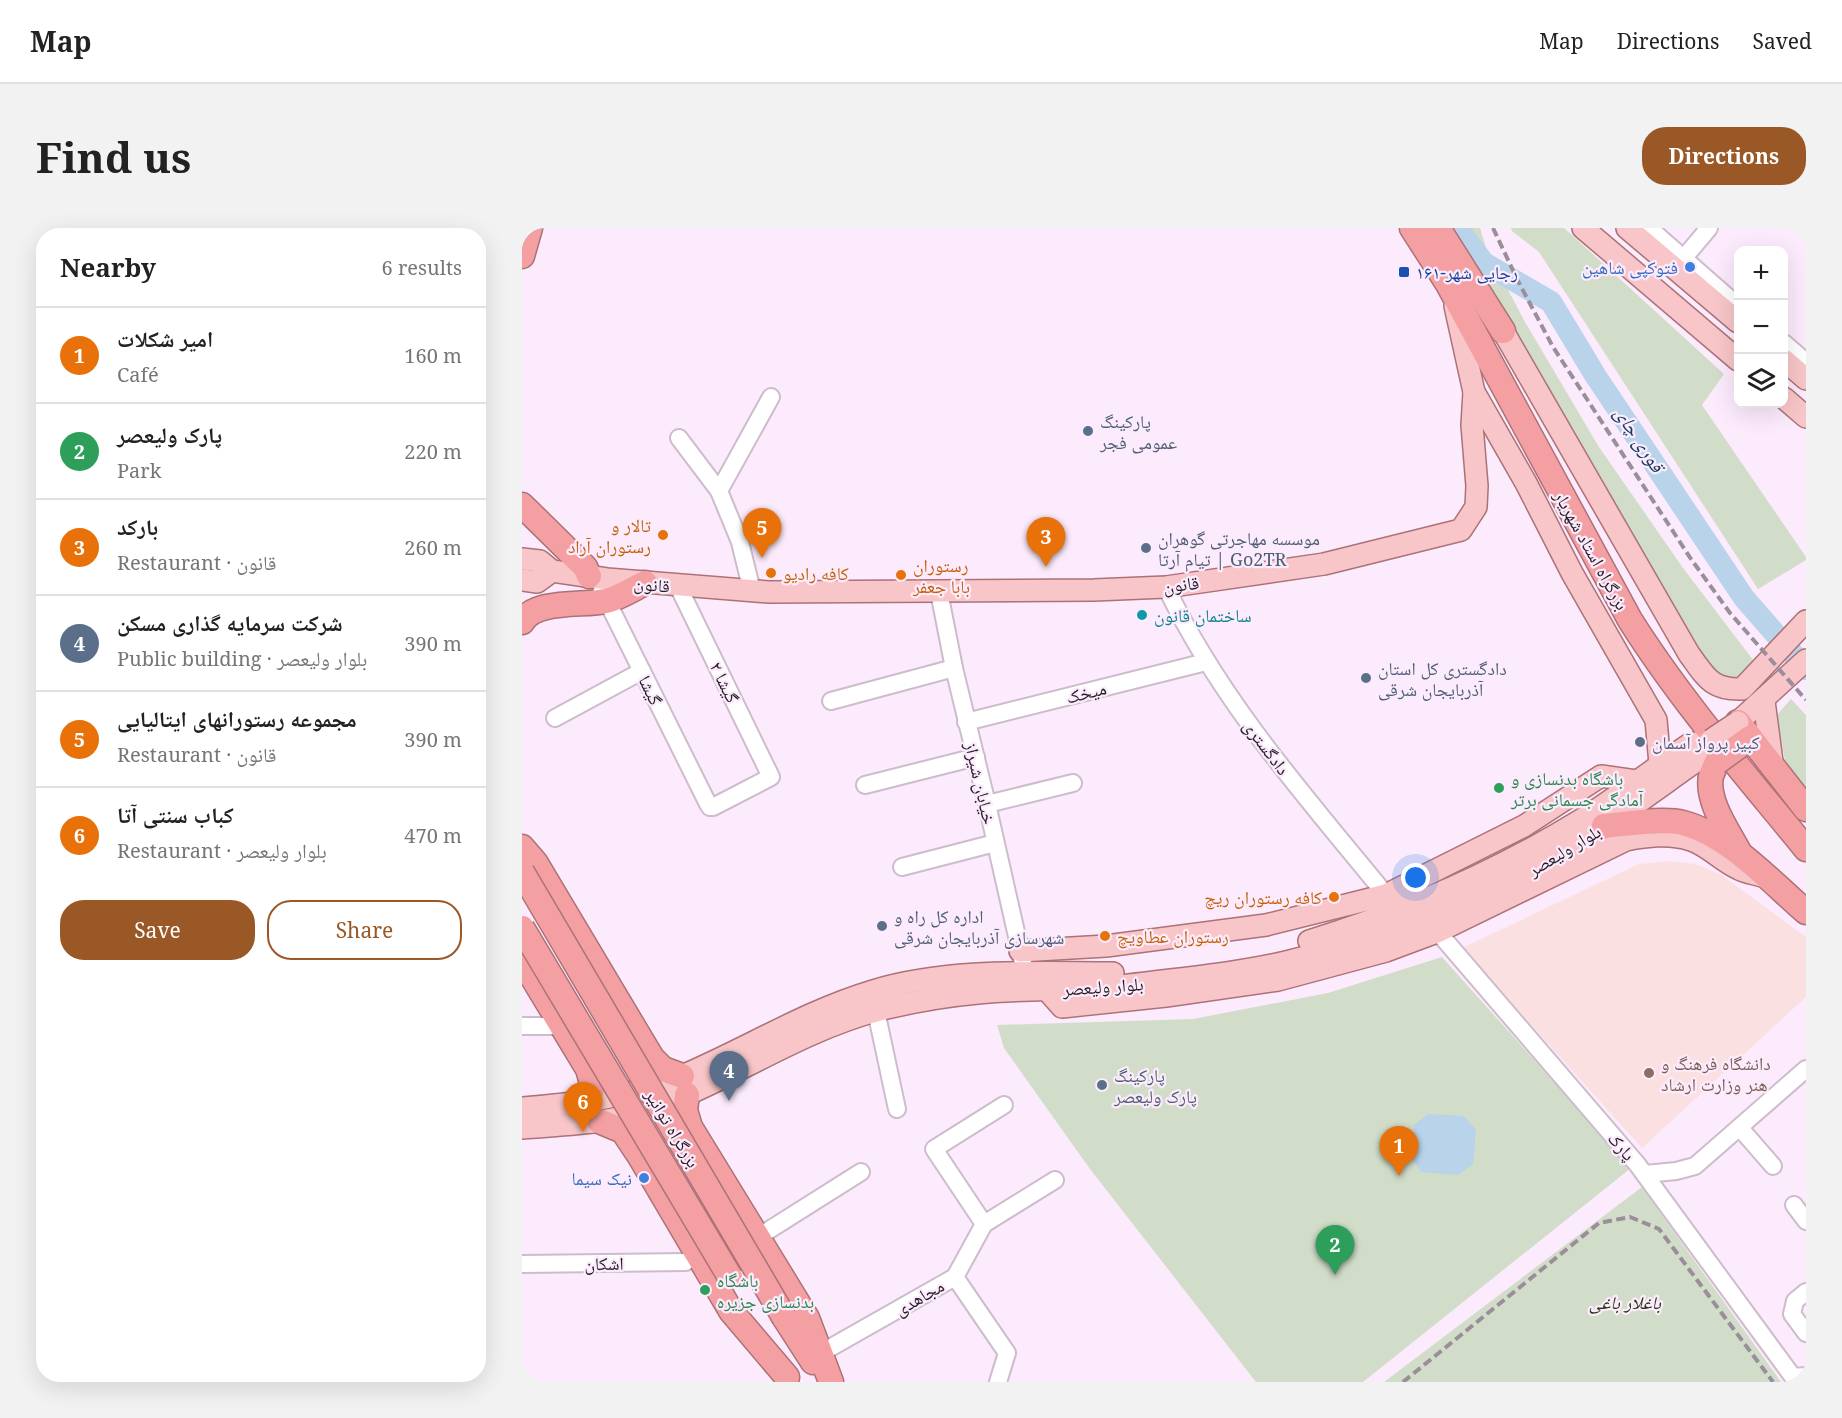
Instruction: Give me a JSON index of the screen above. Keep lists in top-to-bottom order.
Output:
{
  "streets": {
    "highway": ["بزرگراه استاد شهریار", "بزرگراه توانیر"],
    "main road": ["قانون", "بلوار ولیعصر"],
    "street": [
      "گیشا ۲",
      "گیشا",
      "میخک",
      "دادگستری",
      "خیابان شیراز",
      "پارک",
      "اشکان",
      "مجاهدی"
    ]
  },
  "crossings": [
    ["قانون", "گیشا ۲"],
    ["قانون", "گیشا"],
    ["قانون", "دادگستری"],
    ["قانون", "خیابان شیراز"],
    ["گیشا ۲", "گیشا"],
    ["میخک", "دادگستری"],
    ["میخک", "خیابان شیراز"],
    ["خیابان شیراز", "بلوار ولیعصر"],
    ["بلوار ولیعصر", "پارک"]
  ],
  "water": ["قوری چای"],
  "parks": ["باغلار باغی"],
  "places": {
    "other": [
      "فتوکپی شاهین",
      "پارکینگ عمومی فجر",
      "تالار و رستوران آراد",
      "موسسه مهاجرتی گوهران تیام آرتا | Go2TR",
      "کافه رادیو",
      "رستوران بابا جعفر",
      "ساختمان قانون",
      "دادگستری کل استان آذربایجان شرقی",
      "کبیر پرواز آسمان",
      "باشگاه بدنسازی و آمادگی جسمانی برتر",
      "کافه رستوران ریچ",
      "اداره کل راه و شهرسازی آذربایجان شرقی",
      "رستوران عطاویچ",
      "دانشگاه فرهنگ و هنر وزارت ارشاد",
      "پارکینگ پارک ولیعصر",
      "نیک سیما",
      "باشگاه بدنسازی جزیره"
    ],
    "transit": ["۱۶۱-رجایی شهر"]
  },
  "page": {
    "header": "Map",
    "nav": ["Map", "Directions", "Saved"],
    "buttons": [
      "Directions",
      ["Save", "Share"]
    ],
    "title": "Find us",
    "heading": ["Nearby", "6 results"],
    "map_buttons": ["+", "−"],
    "list": [
      {
        "mark": "1",
        "name": "امیر شکلات",
        "note": "Café",
        "value": "160 m"
      },
      {
        "mark": "2",
        "name": "پارک ولیعصر",
        "note": "Park",
        "value": "220 m"
      },
      {
        "mark": "3",
        "name": "بارکد",
        "note": "Restaurant · قانون",
        "value": "260 m"
      },
      {
        "mark": "4",
        "name": "شرکت سرمایه گذاری مسکن",
        "note": "Public building · بلوار ولیعصر",
        "value": "390 m"
      },
      {
        "mark": "5",
        "name": "مجموعه رستورانهای ایتالیایی",
        "note": "Restaurant · قانون",
        "value": "390 m"
      },
      {
        "mark": "6",
        "name": "کباب سنتی آتا",
        "note": "Restaurant · بلوار ولیعصر",
        "value": "470 m"
      }
    ],
    "pins": [
      "5",
      "3",
      "4",
      "6",
      "1",
      "2"
    ]
  }
}
